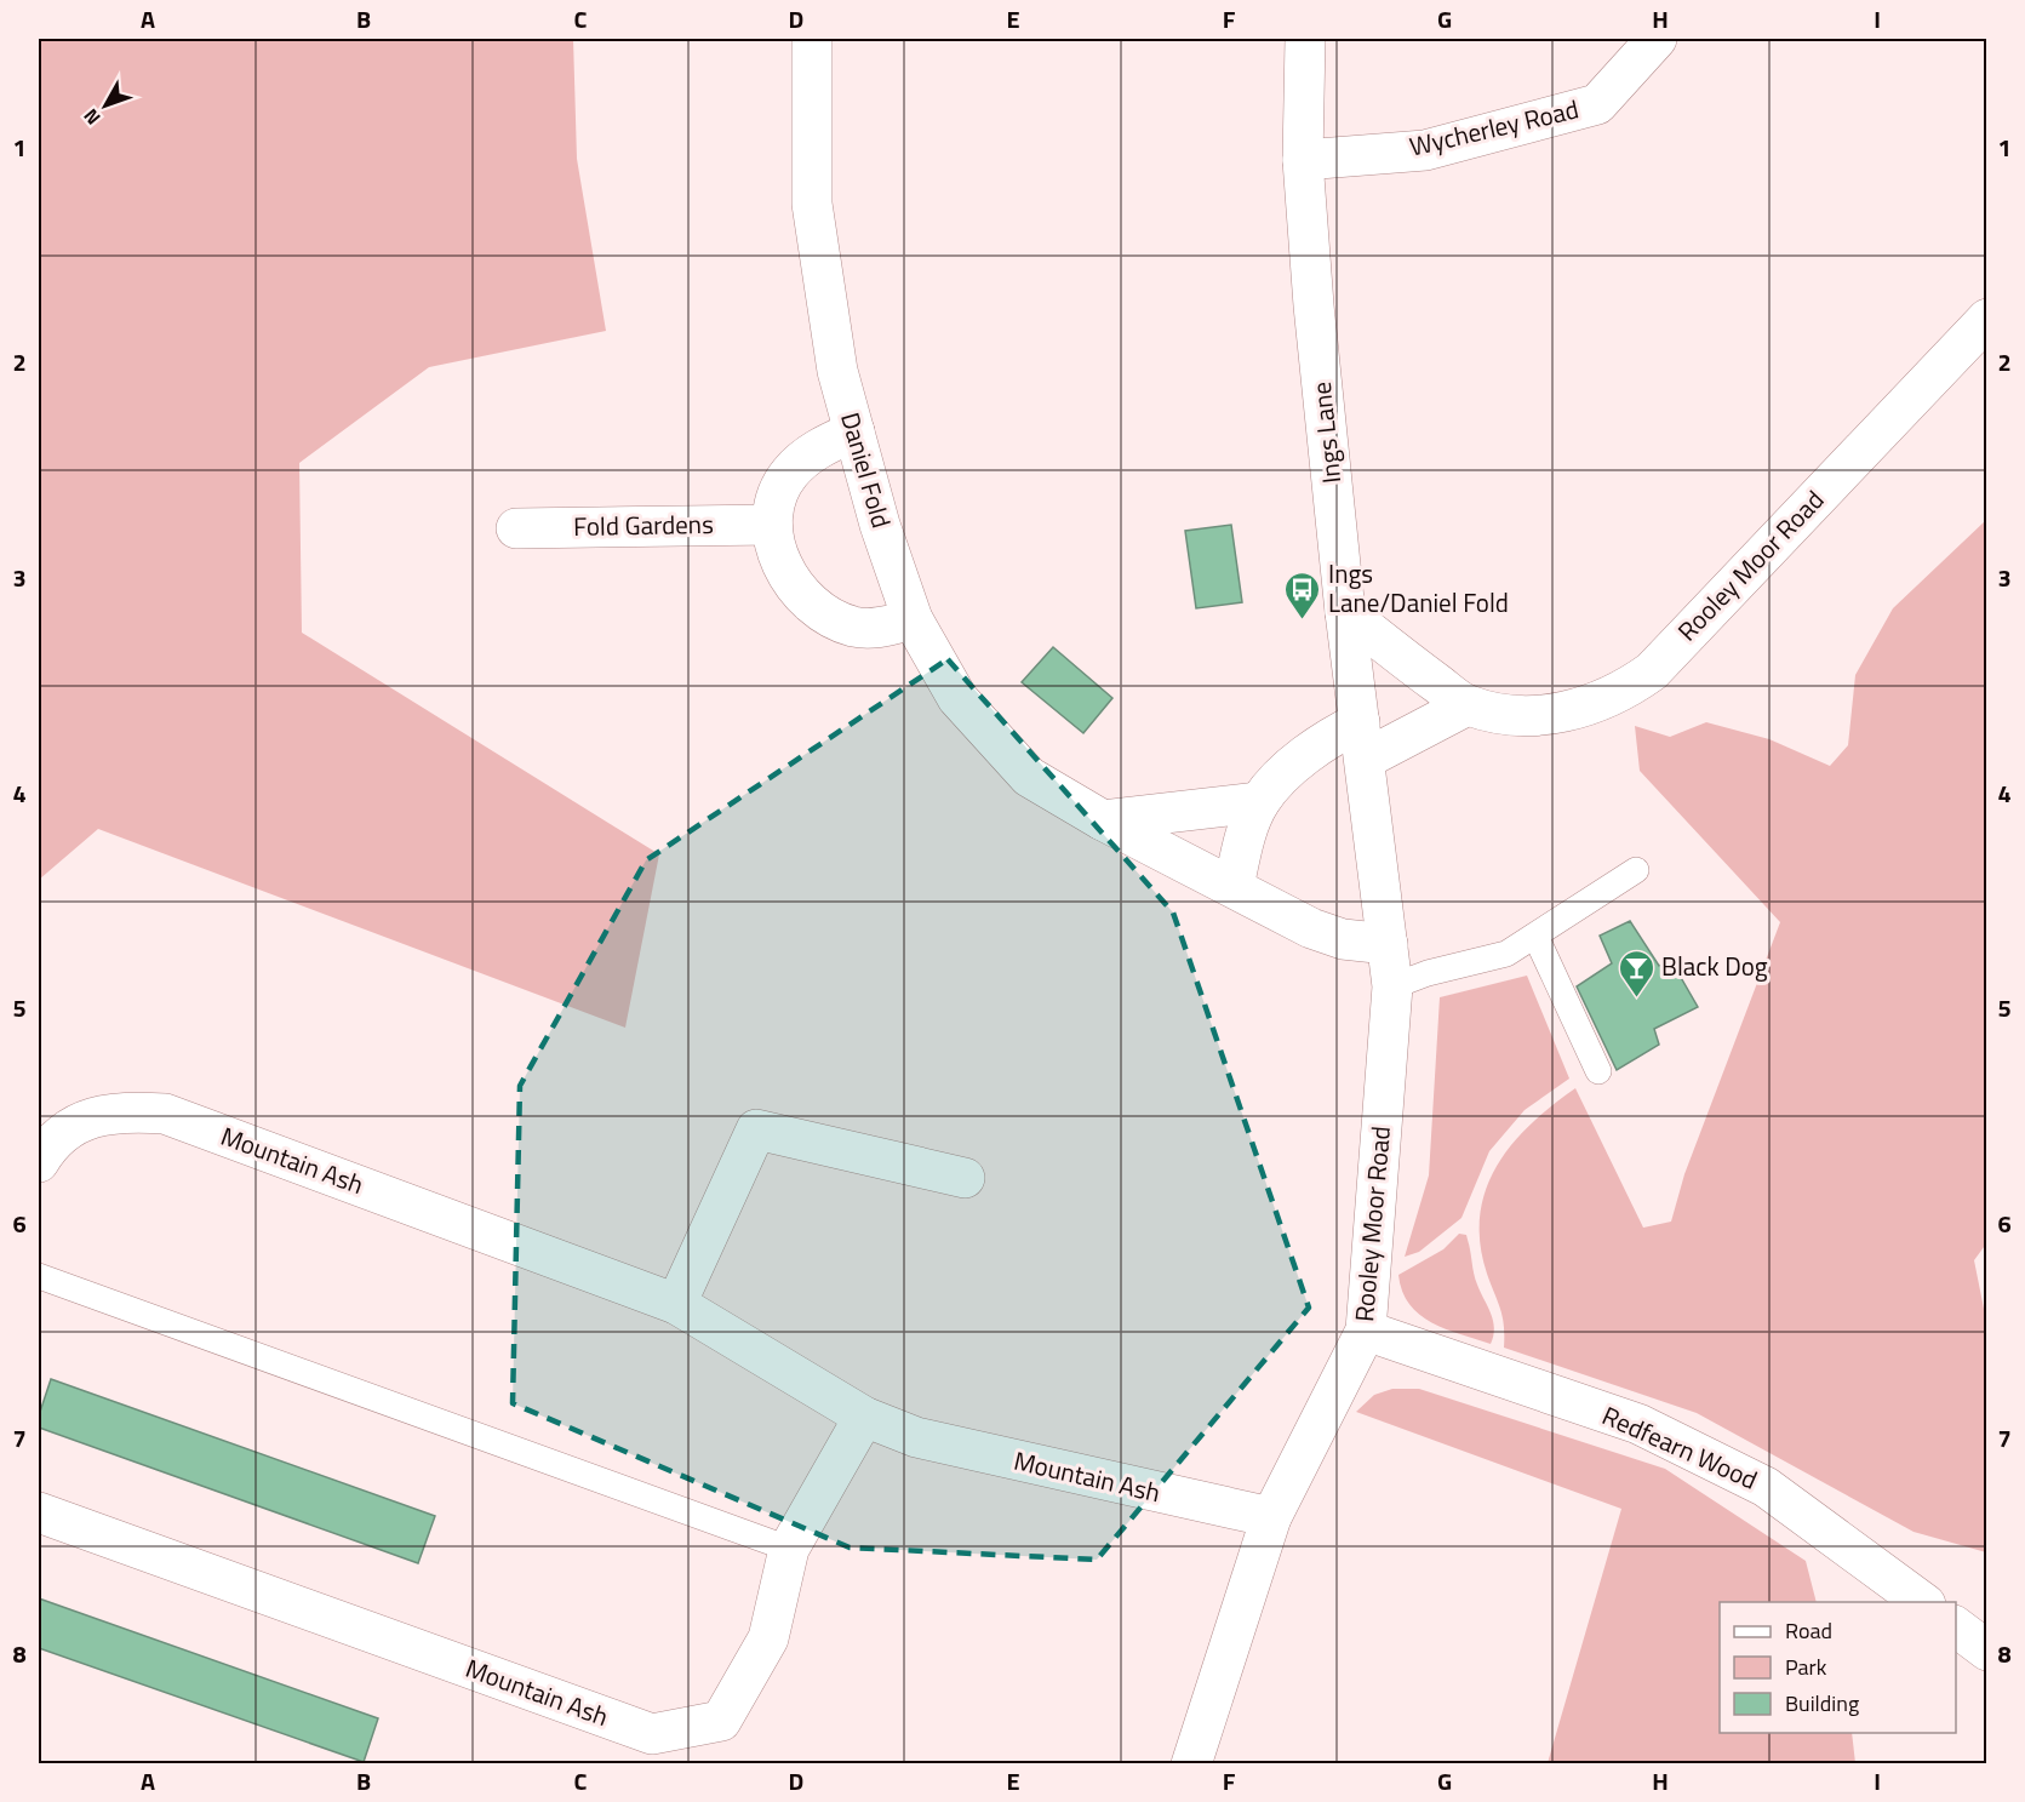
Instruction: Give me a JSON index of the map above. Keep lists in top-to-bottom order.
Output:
{
  "streets": {
    "street": [
      "Wycherley Road",
      "Ings Lane",
      "Daniel Fold",
      "Fold Gardens",
      "Rooley Moor Road",
      "Mountain Ash",
      "Redfearn Wood"
    ]
  },
  "crossings": [
    ["Wycherley Road", "Ings Lane"],
    ["Ings Lane", "Rooley Moor Road"],
    ["Daniel Fold", "Rooley Moor Road"],
    ["Rooley Moor Road", "Mountain Ash"],
    ["Rooley Moor Road", "Redfearn Wood"]
  ],
  "places": {
    "bus stop": ["Ings Lane/Daniel Fold"],
    "bar": ["Black Dog"]
  },
  "legend": ["Road", "Park", "Building"],
  "north": "bottom left",
  "grid": {
    "columns": [
      "A",
      "B",
      "C",
      "D",
      "E",
      "F",
      "G",
      "H",
      "I"
    ],
    "rows": [
      "1",
      "2",
      "3",
      "4",
      "5",
      "6",
      "7",
      "8"
    ]
  }
}
